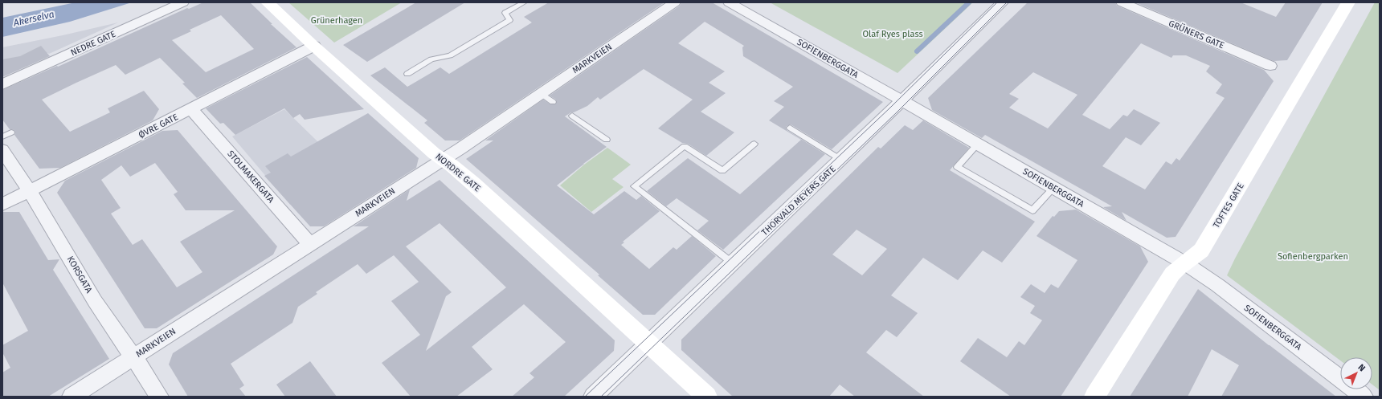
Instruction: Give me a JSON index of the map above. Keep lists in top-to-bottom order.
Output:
{
  "streets": {
    "street": [
      "GRÜNERS GATE",
      "NEDRE GATE",
      "MARKVEIEN",
      "SOFIENBERGGATA",
      "ØVRE GATE",
      "NORDRE GATE",
      "STOLMAKERGATA",
      "THORVALD MEYERS GATE",
      "TOFTES GATE",
      "KORSGATA"
    ]
  },
  "crossings": [
    ["MARKVEIEN", "NORDRE GATE"],
    ["MARKVEIEN", "STOLMAKERGATA"],
    ["MARKVEIEN", "KORSGATA"],
    ["SOFIENBERGGATA", "THORVALD MEYERS GATE"],
    ["SOFIENBERGGATA", "TOFTES GATE"],
    ["ØVRE GATE", "NORDRE GATE"],
    ["ØVRE GATE", "STOLMAKERGATA"],
    ["ØVRE GATE", "KORSGATA"],
    ["NORDRE GATE", "THORVALD MEYERS GATE"]
  ],
  "water": ["Akerselva"],
  "parks": ["Grünerhagen", "Olaf Ryes plass", "Sofienbergparken"],
  "north": "top right"
}
